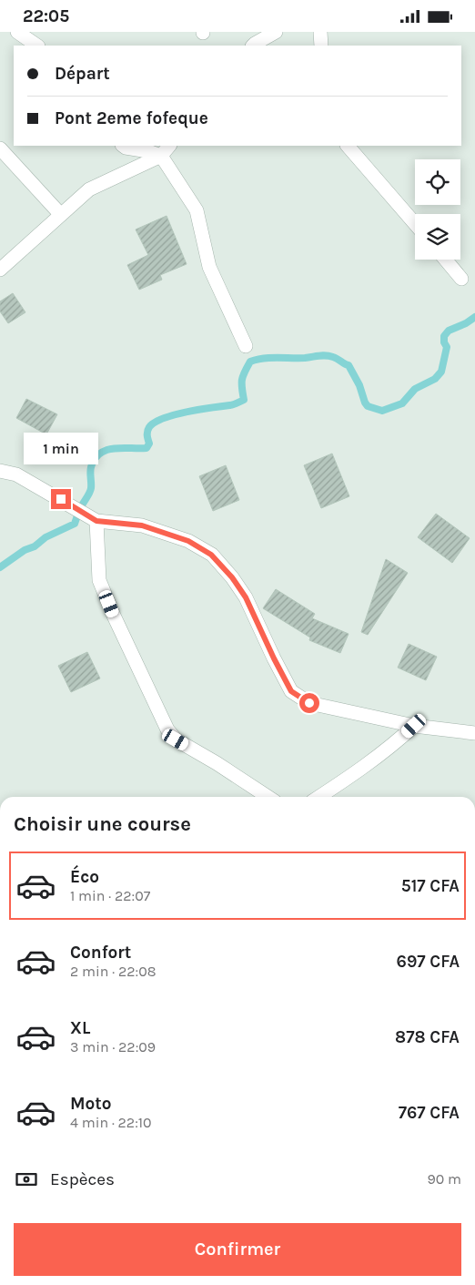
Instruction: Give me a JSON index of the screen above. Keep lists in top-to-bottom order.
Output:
{
  "page": {
    "status": "22:05",
    "banner": ["Départ", "Pont 2eme fofeque"],
    "bubble": "1 min",
    "heading": "Choisir une course",
    "list": [
      {
        "name": "Éco",
        "note": "1 min · 22:07",
        "value": "517 CFA"
      },
      {
        "name": "Confort",
        "note": "2 min · 22:08",
        "value": "697 CFA"
      },
      {
        "name": "XL",
        "note": "3 min · 22:09",
        "value": "878 CFA"
      },
      {
        "name": "Moto",
        "note": "4 min · 22:10",
        "value": "767 CFA"
      }
    ],
    "pay": ["Espèces", "90 m"],
    "buttons": "Confirmer"
  }
}
